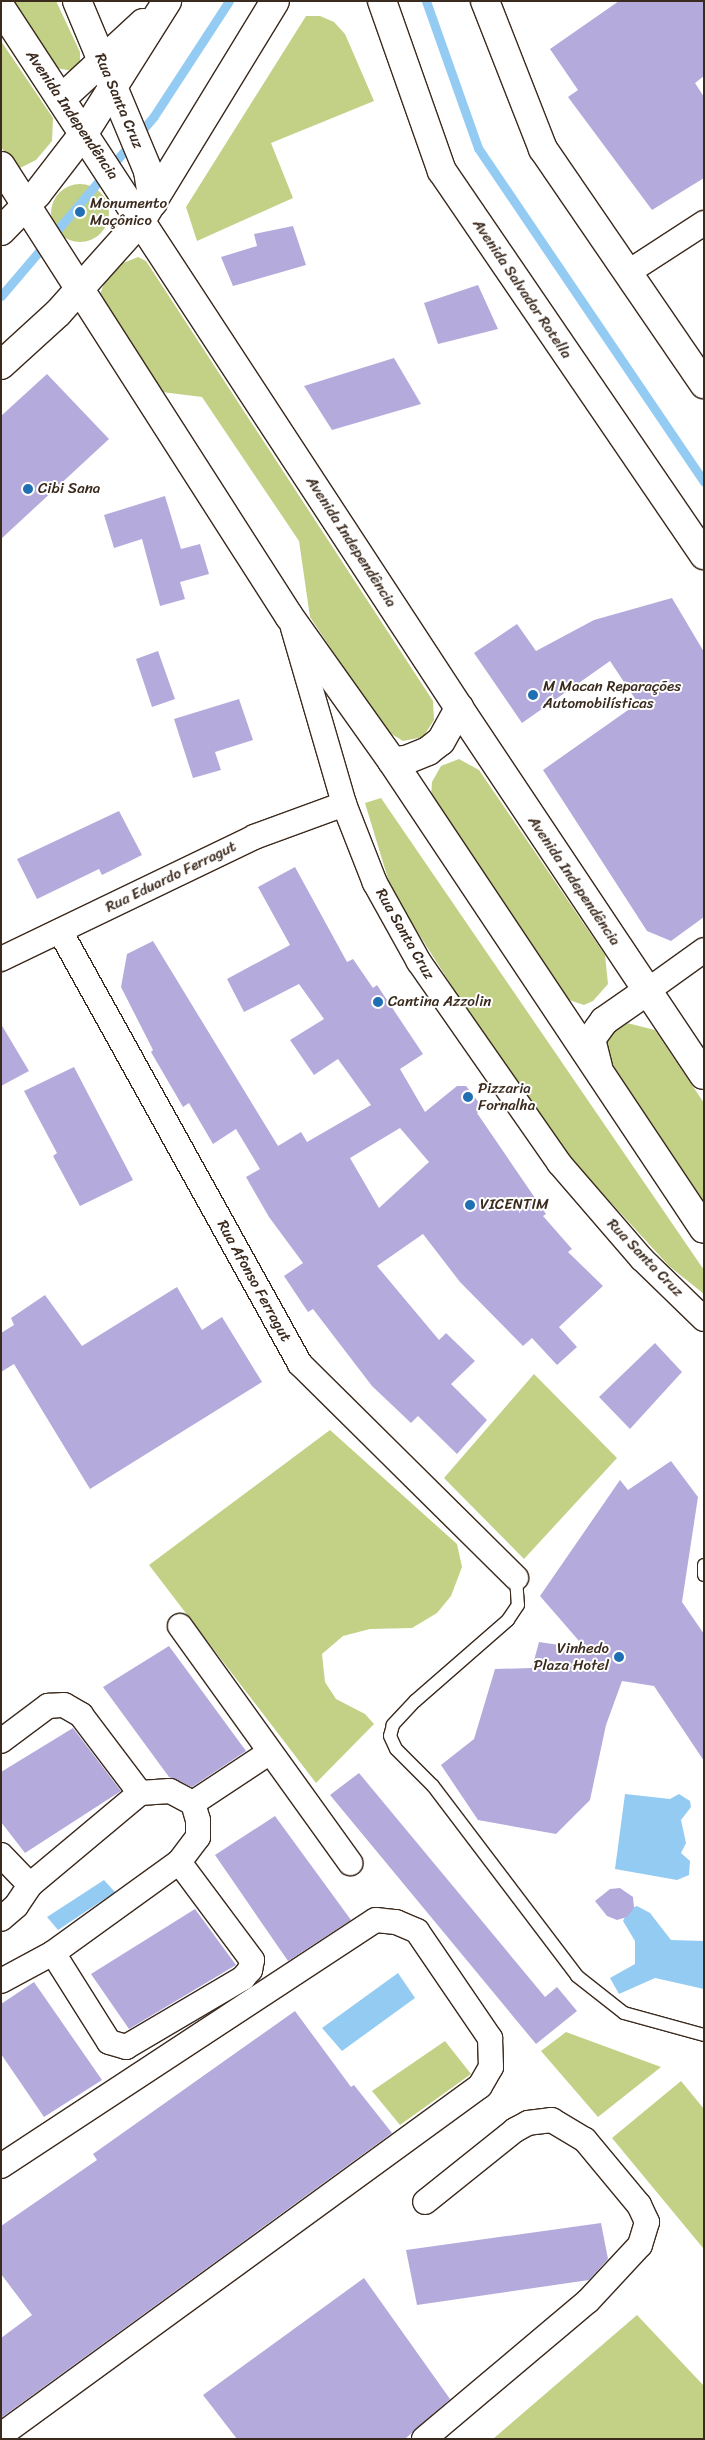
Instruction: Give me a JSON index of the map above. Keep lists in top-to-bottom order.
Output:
{
  "streets": {
    "main road": ["Rua Santa Cruz", "Avenida Independência", "Avenida Salvador Rotella"],
    "street": ["Rua Eduardo Ferragut", "Rua Afonso Ferragut"]
  },
  "crossings": [
    ["Rua Santa Cruz", "Avenida Independência"],
    ["Rua Santa Cruz", "Rua Eduardo Ferragut"],
    ["Rua Eduardo Ferragut", "Rua Afonso Ferragut"]
  ],
  "places": [
    "Monumento Maçônico",
    "Cibi Sana",
    "M Macan Reparações Automobilísticas",
    "Cantina Azzolin",
    "Pizzaria Fornalha",
    "VICENTIM",
    "Vinhedo Plaza Hotel"
  ]
}
